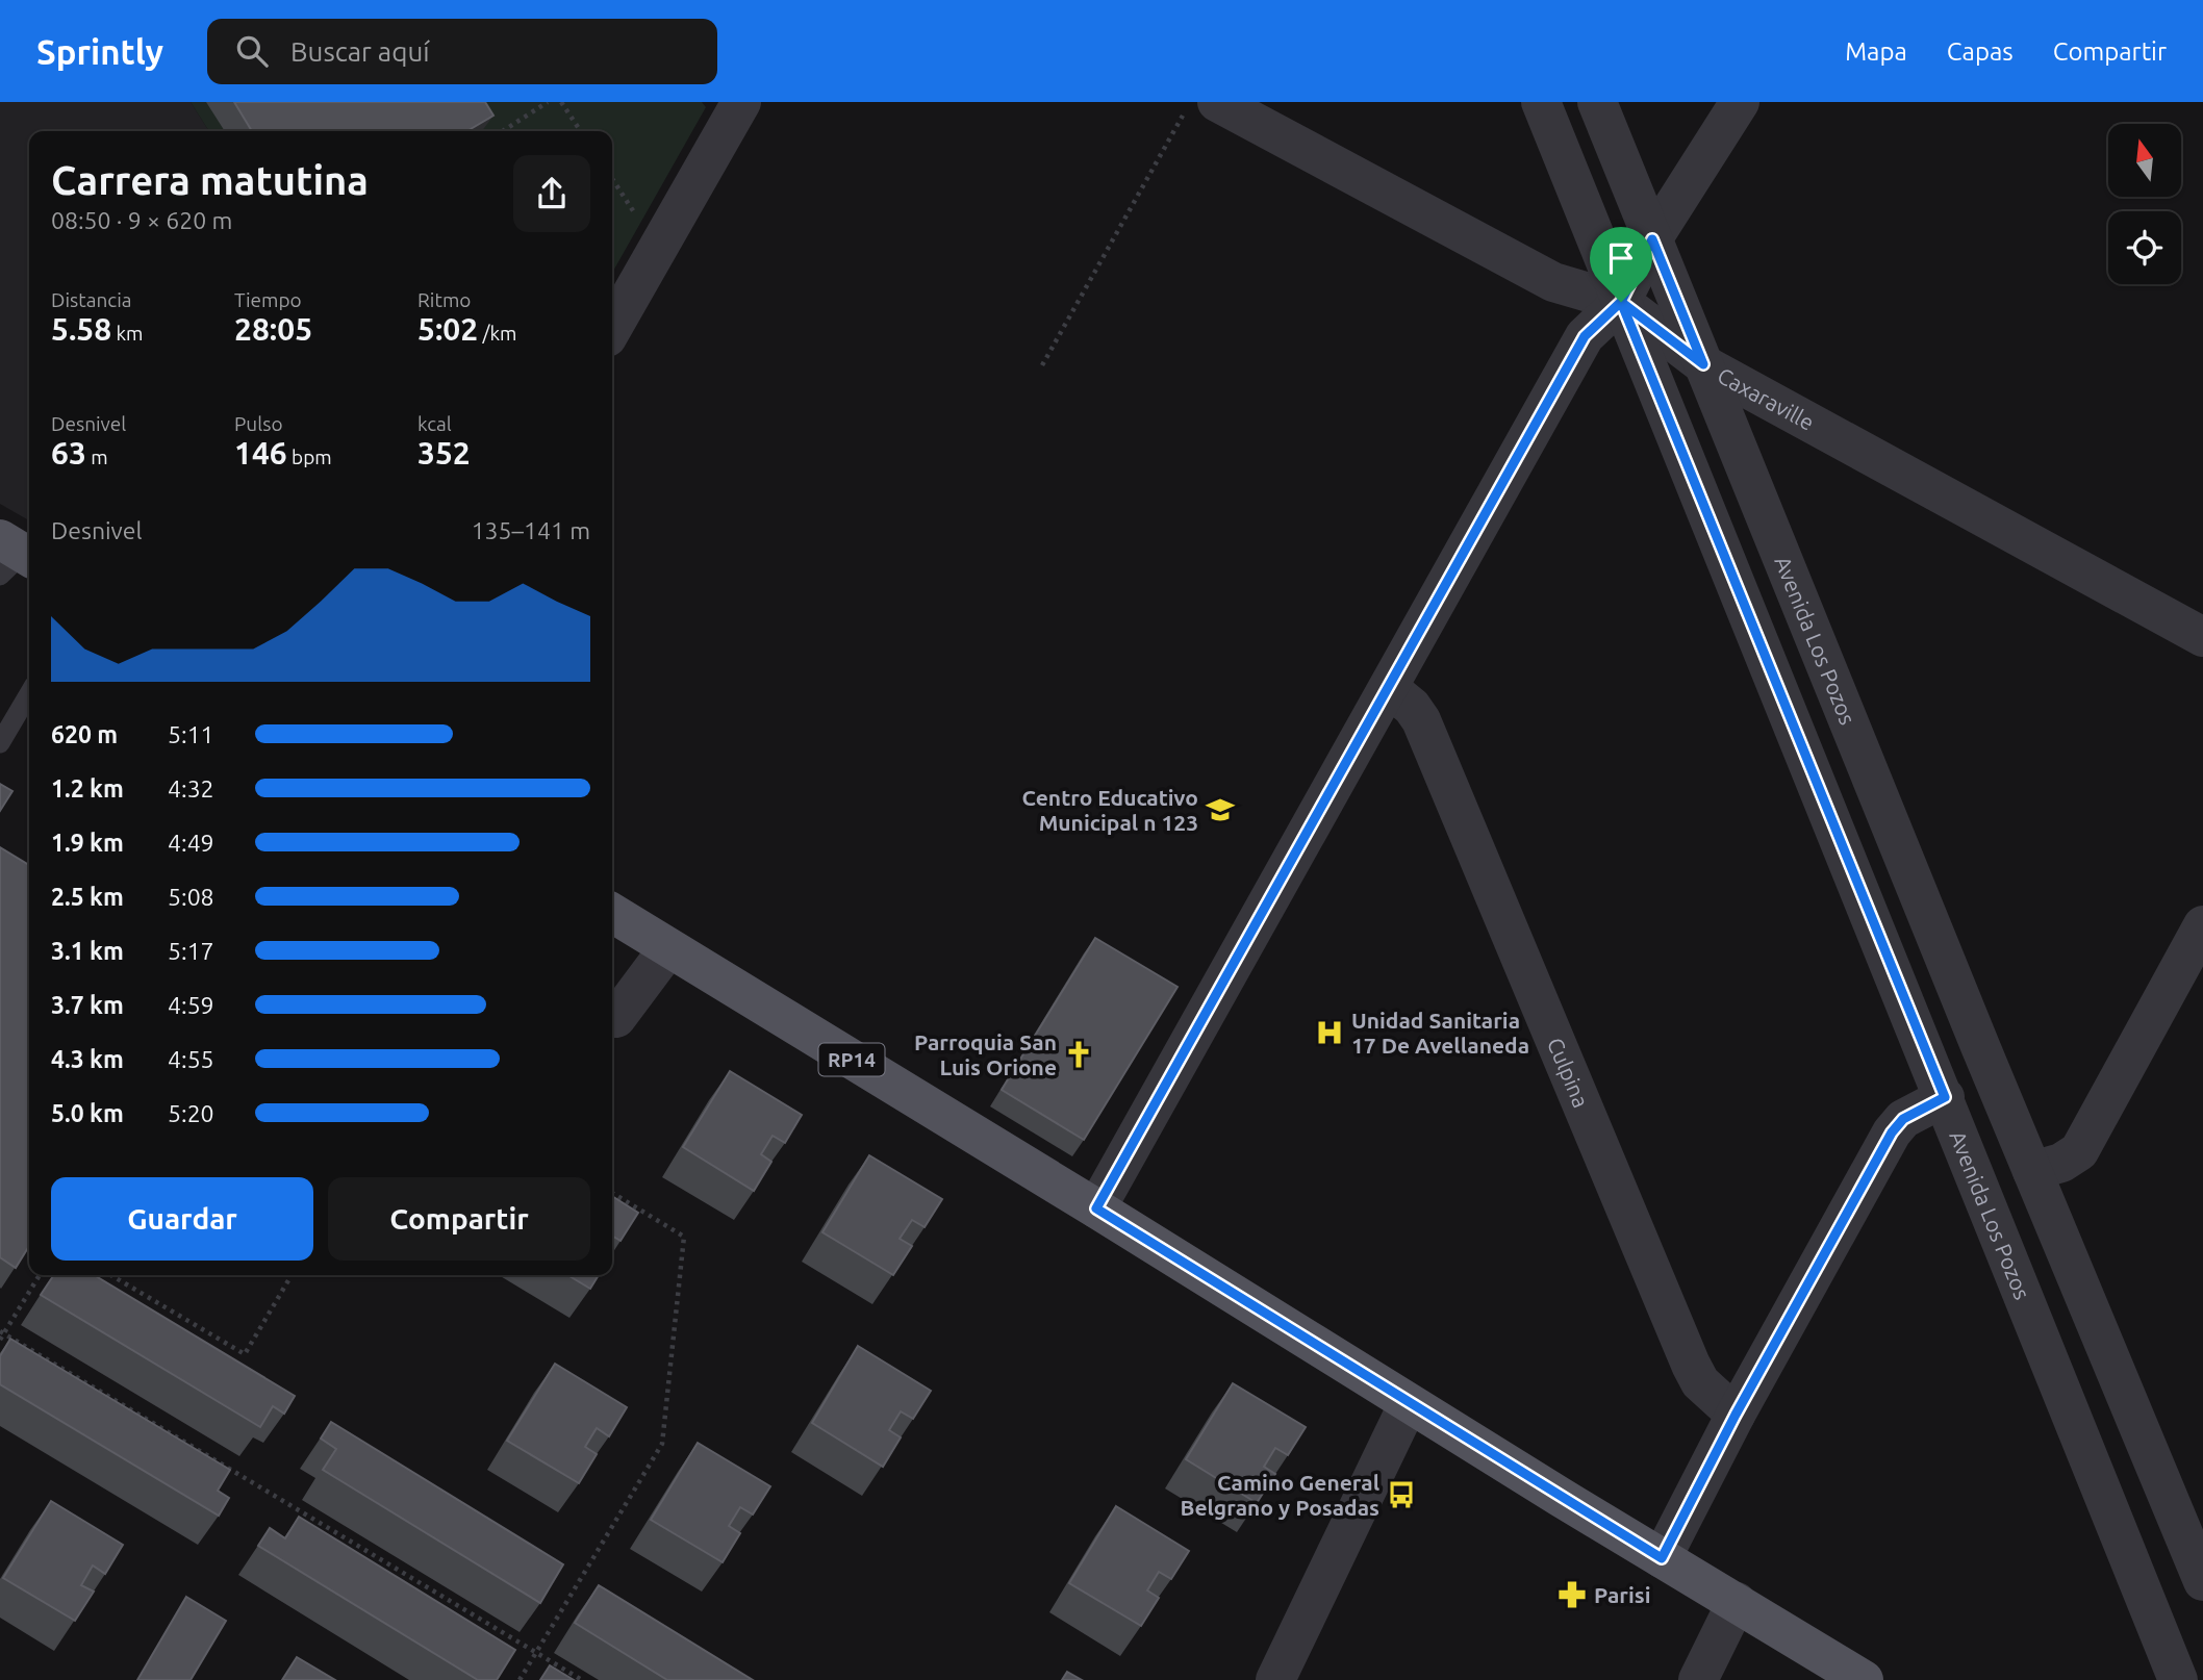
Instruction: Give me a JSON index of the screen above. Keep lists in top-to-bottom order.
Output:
{
  "streets": {
    "main road": ["RP14"],
    "street": ["Caxaraville", "Avenida Los Pozos", "Culpina"]
  },
  "crossings": [
    ["Caxaraville", "Avenida Los Pozos"]
  ],
  "places": {
    "school or university": ["Centro Educativo Municipal n 123"],
    "hospital": ["Unidad Sanitaria 17 De Avellaneda"],
    "church": ["Parroquia San Luis Orione"],
    "bus stop": ["Camino General Belgrano y Posadas"],
    "pharmacy": ["Parisi"]
  },
  "north": "top",
  "page": {
    "header": "Sprintly",
    "search": "Buscar aquí",
    "nav": ["Mapa", "Capas", "Compartir"],
    "heading": ["Carrera matutina", "08:50 · 9 × 620 m"],
    "stats": [
      ["Distancia", "5.58 km"],
      ["Tiempo", "28:05"],
      ["Ritmo", "5:02 /km"],
      ["Desnivel", "63 m"],
      ["Pulso", "146 bpm"],
      ["kcal", "352"]
    ],
    "chart": ["Desnivel", "135–141 m"],
    "list": [
      {
        "name": "620 m",
        "note": "5:11"
      },
      {
        "name": "1.2 km",
        "note": "4:32"
      },
      {
        "name": "1.9 km",
        "note": "4:49"
      },
      {
        "name": "2.5 km",
        "note": "5:08"
      },
      {
        "name": "3.1 km",
        "note": "5:17"
      },
      {
        "name": "3.7 km",
        "note": "4:59"
      },
      {
        "name": "4.3 km",
        "note": "4:55"
      },
      {
        "name": "5.0 km",
        "note": "5:20"
      }
    ],
    "buttons": ["Guardar", "Compartir"]
  }
}
